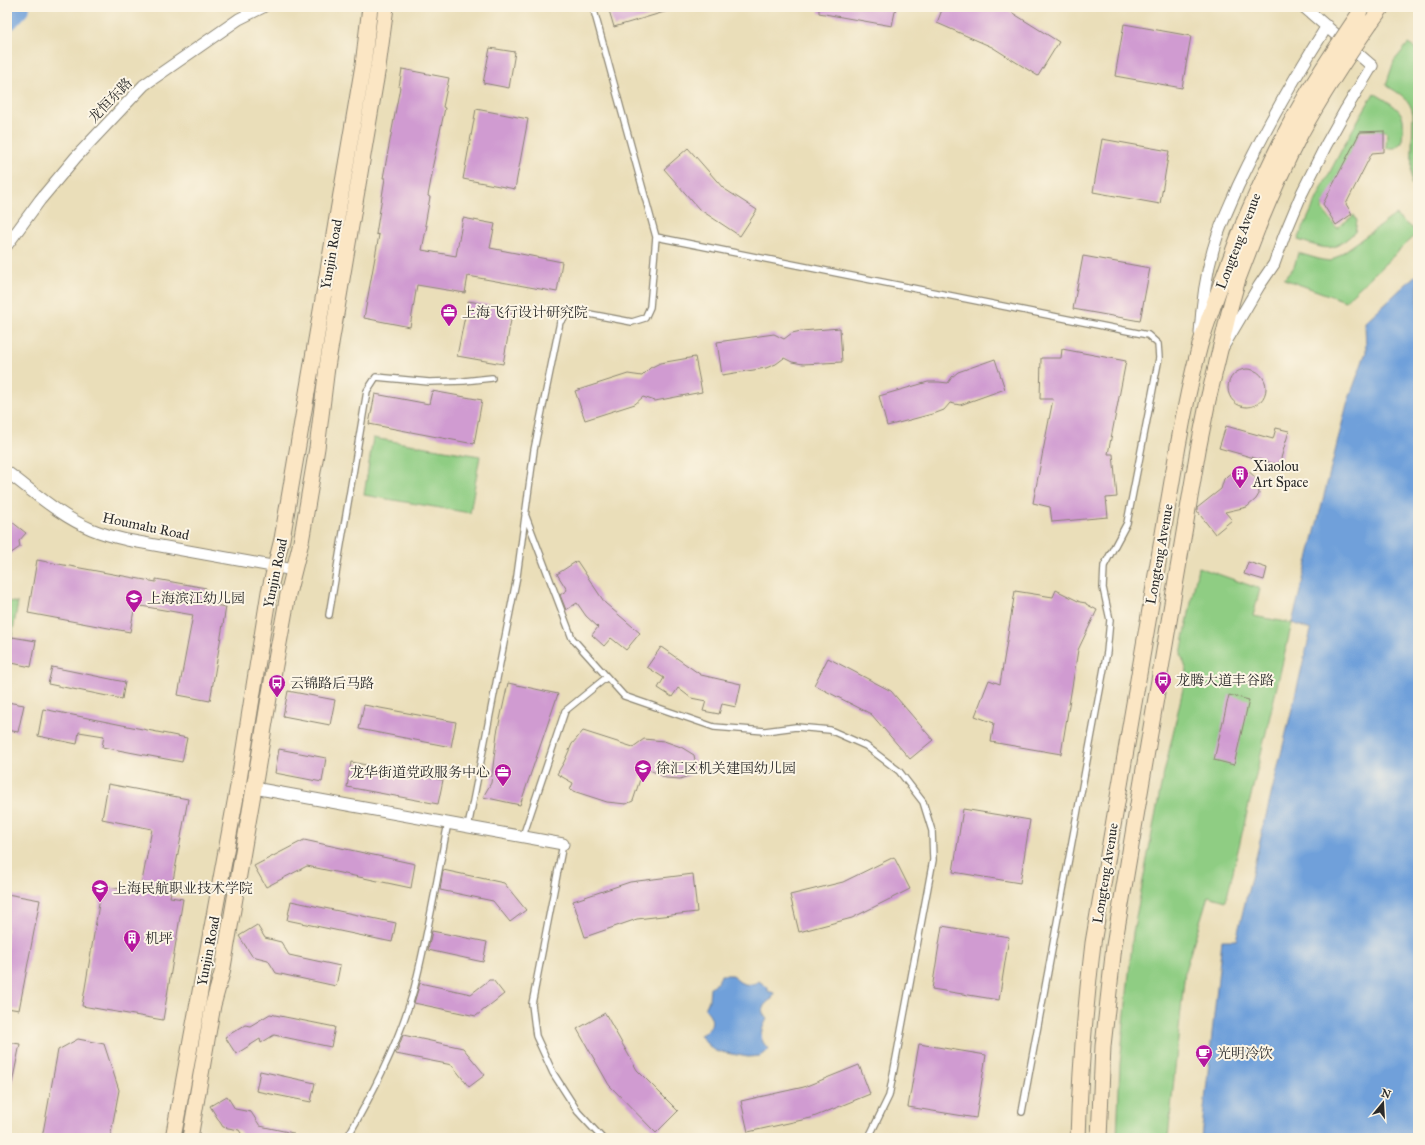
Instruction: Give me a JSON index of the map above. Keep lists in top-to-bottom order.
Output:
{
  "streets": {
    "main road": ["Longteng Avenue", "Yunjin Road"],
    "street": ["龙恒东路", "Houmalu Road"]
  },
  "crossings": [
    ["Yunjin Road", "Houmalu Road"]
  ],
  "places": {
    "office": ["上海飞行设计研究院", "龙华街道党政服务中心"],
    "building": ["Xiaolou Art Space", "机坪"],
    "school or university": ["上海滨江幼儿园", "徐汇区机关建国幼儿园", "上海民航职业技术学院"],
    "bus stop": ["龙腾大道丰谷路", "云锦路后马路"],
    "cafe": ["光明冷饮"]
  },
  "north": "top"
}
